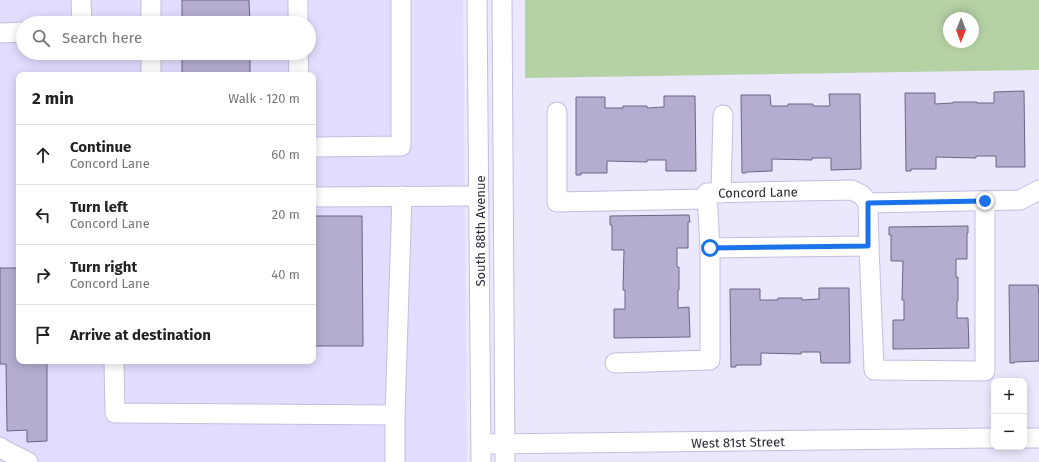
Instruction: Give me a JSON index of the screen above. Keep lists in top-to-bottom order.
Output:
{
  "streets": {
    "street": ["Concord Lane", "South 88th Avenue", "West 81st Street"]
  },
  "crossings": [
    ["South 88th Avenue", "West 81st Street"]
  ],
  "north": "bottom",
  "page": {
    "search": "Search here",
    "heading": ["2 min", "Walk · 120 m"],
    "list": [
      ["Continue", "Concord Lane", "60 m"],
      ["Turn left", "Concord Lane", "20 m"],
      ["Turn right", "Concord Lane", "40 m"],
      "Arrive at destination"
    ],
    "map_buttons": ["+", "−"]
  }
}
